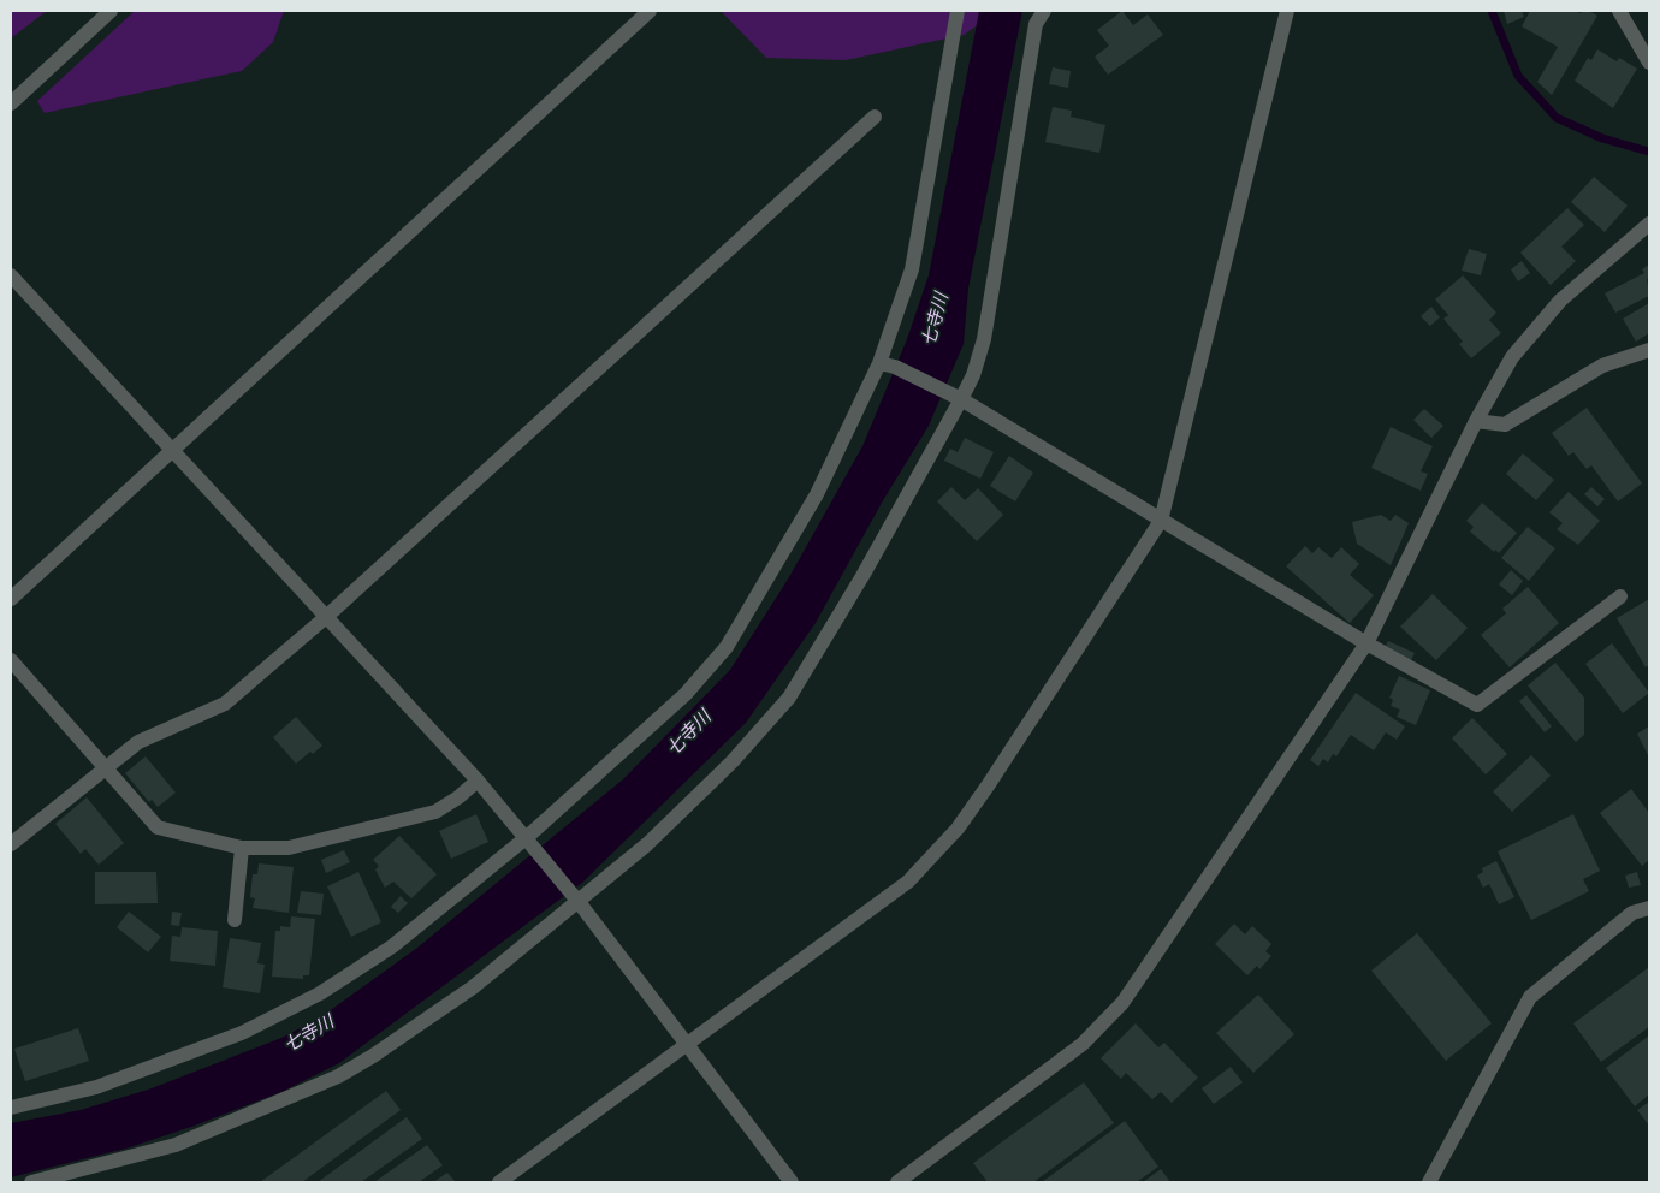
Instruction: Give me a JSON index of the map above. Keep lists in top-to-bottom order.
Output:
{
  "water": ["七寺川"]
}
